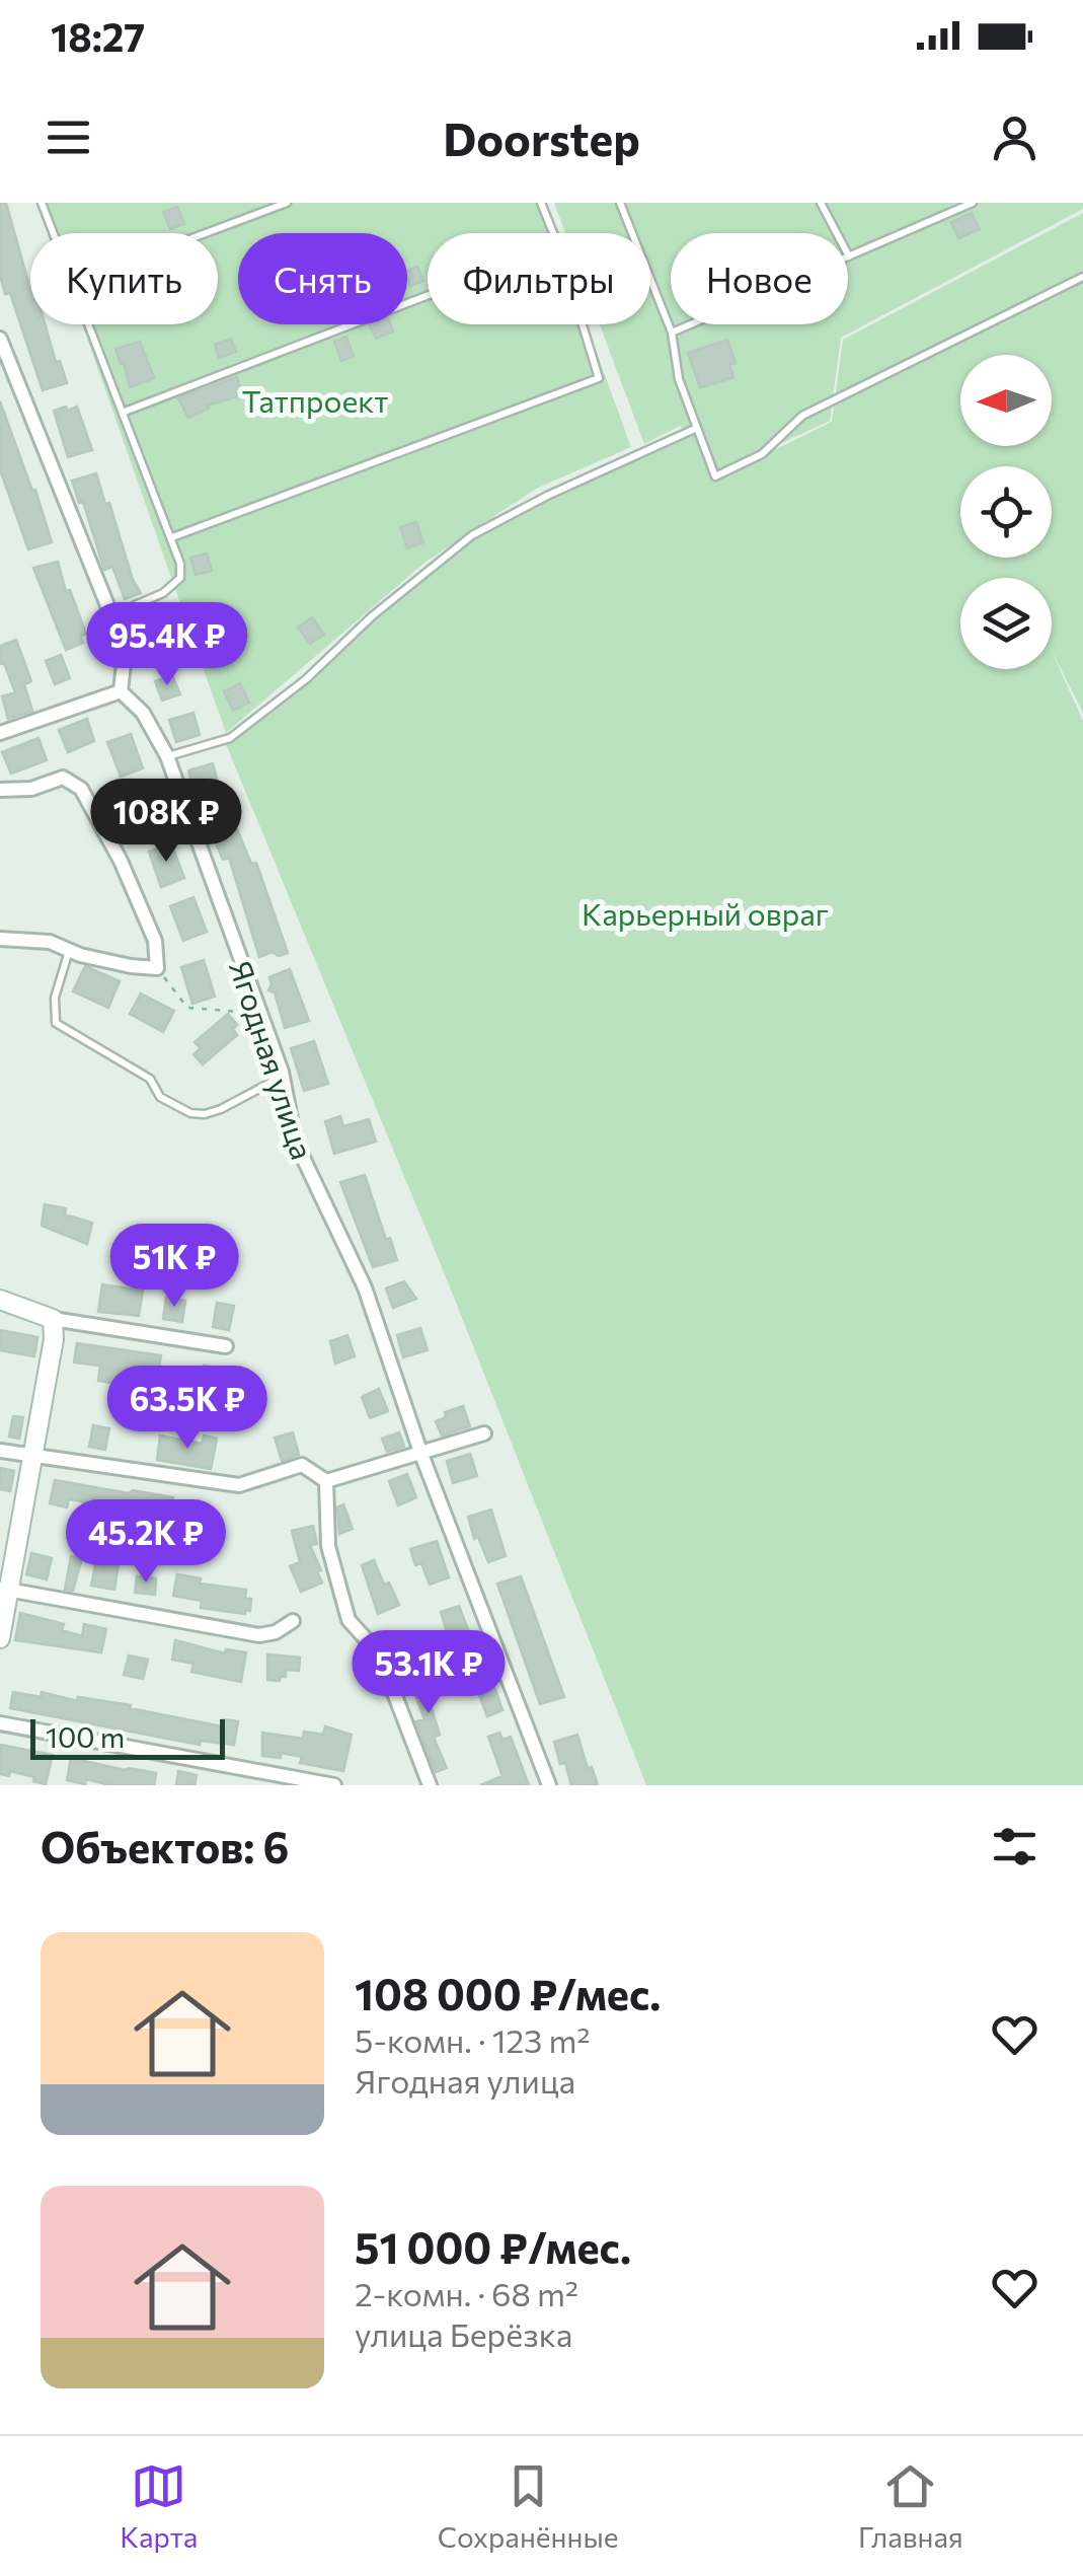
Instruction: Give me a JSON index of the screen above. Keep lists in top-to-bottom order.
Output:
{
  "streets": {
    "street": ["Ягодная улица"]
  },
  "parks": ["Татпроект", "Карьерный овраг"],
  "scale_bar": "100 m",
  "north": "left",
  "page": {
    "status": "18:27",
    "header": "Doorstep",
    "chip": [
      "Купить",
      "Снять",
      "Фильтры",
      "Новое"
    ],
    "price": [
      "95.4K ₽",
      "108K ₽",
      "51K ₽",
      "63.5K ₽",
      "45.2K ₽",
      "53.1K ₽"
    ],
    "scale": "100 m",
    "heading": "Объектов: 6",
    "list": [
      {
        "name": "108 000 ₽/мес.",
        "note": "5-комн. · 123 m² · Ягодная улица"
      },
      {
        "name": "51 000 ₽/мес.",
        "note": "2-комн. · 68 m² · улица Берёзка"
      }
    ],
    "tabs": ["Карта", "Сохранённые", "Главная"]
  }
}
